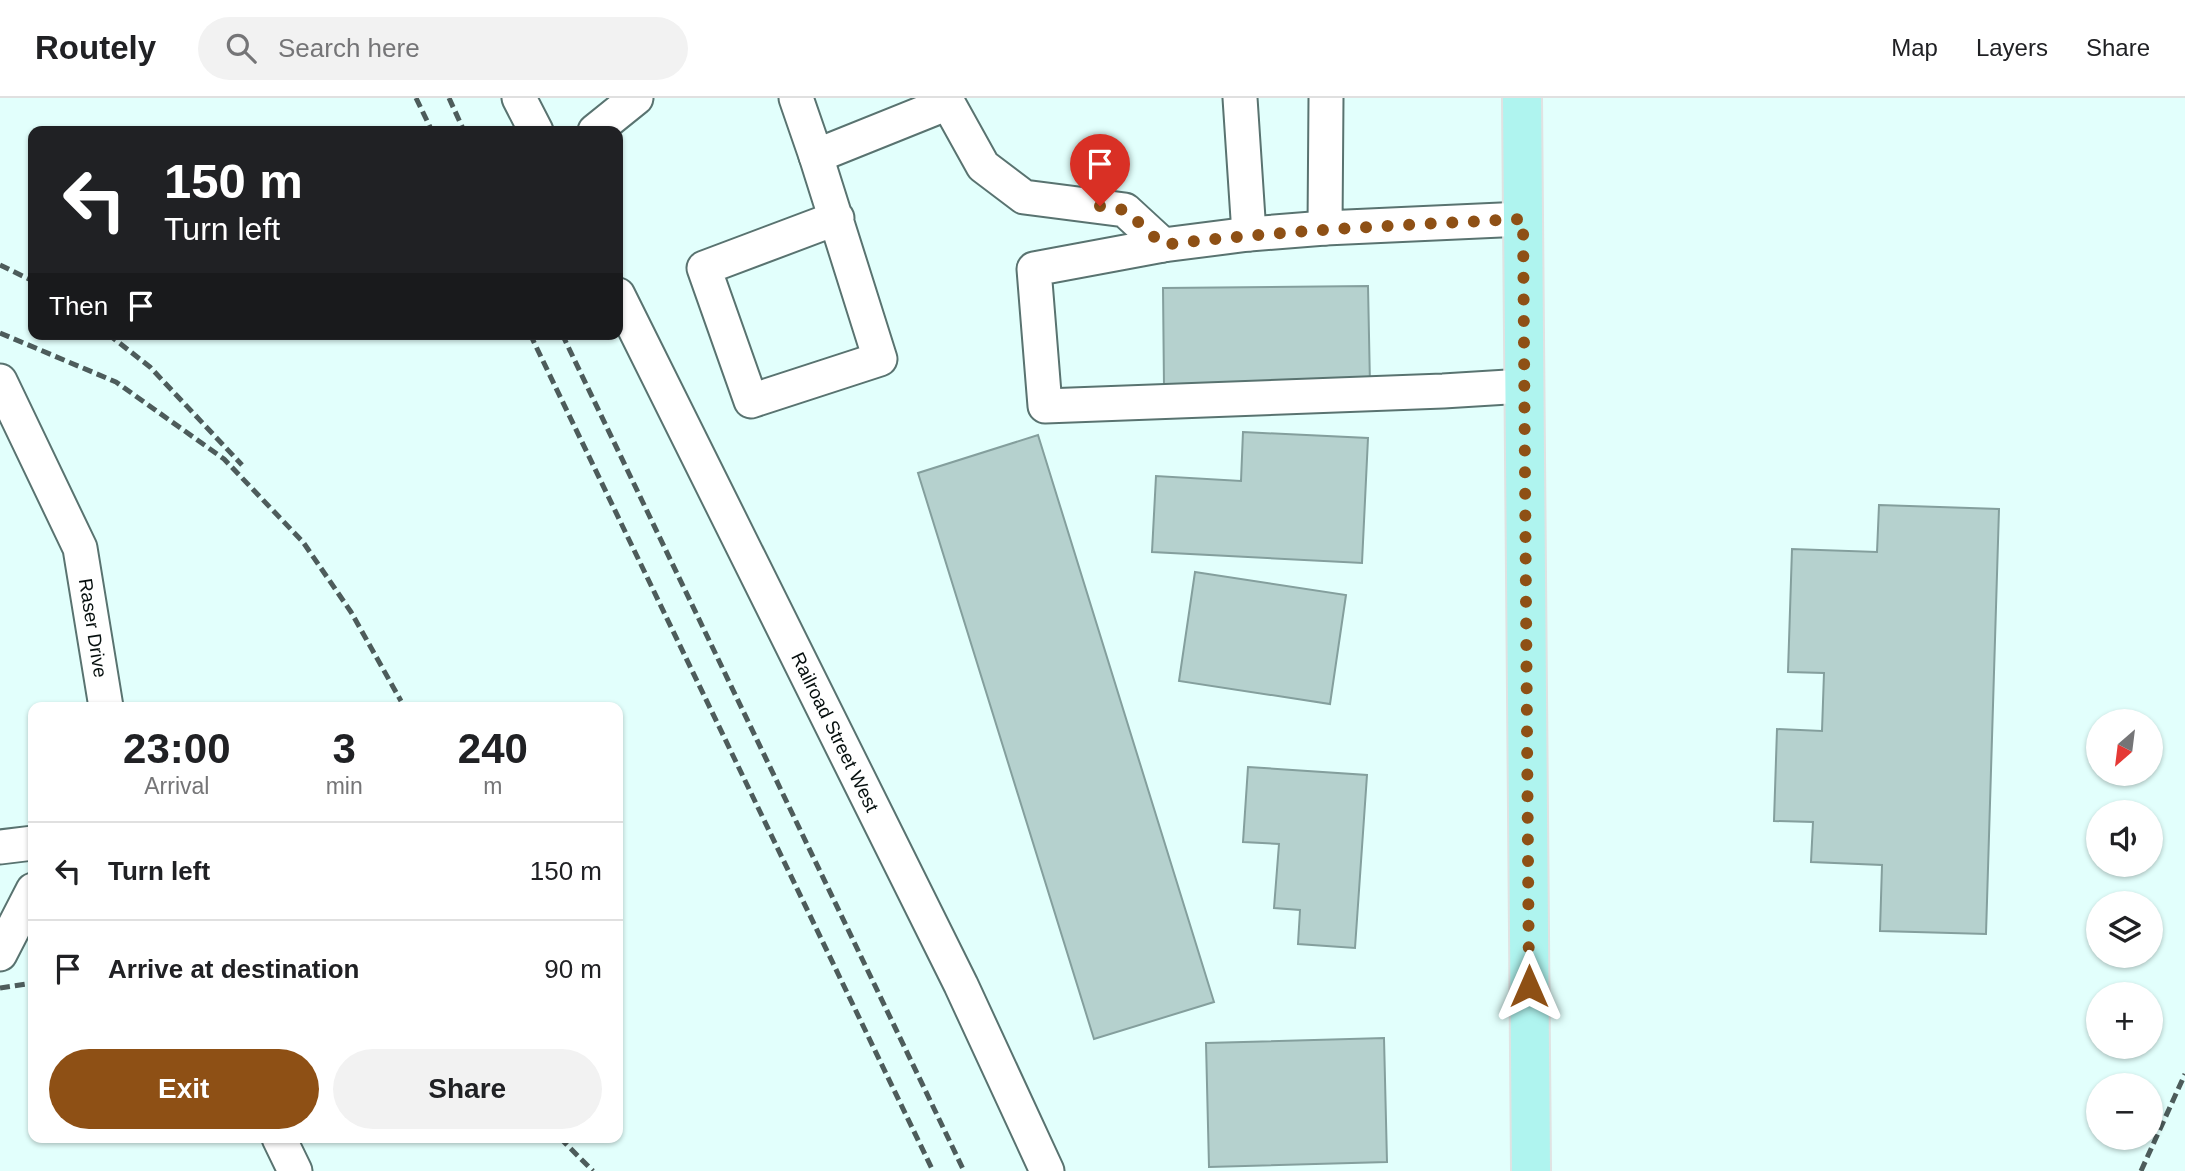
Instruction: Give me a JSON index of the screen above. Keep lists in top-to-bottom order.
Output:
{
  "streets": {
    "street": ["Raser Drive", "Railroad Street West"]
  },
  "north": "bottom left",
  "page": {
    "header": "Routely",
    "search": "Search here",
    "nav": ["Map", "Layers", "Share"],
    "turn": ["150 m", "Turn left"],
    "then": "Then",
    "eta": [
      "23:00",
      "Arrival",
      "3",
      "min",
      "240",
      "m"
    ],
    "map_buttons": ["+", "−"],
    "list": [
      {
        "name": "Turn left",
        "value": "150 m"
      },
      {
        "name": "Arrive at destination",
        "value": "90 m"
      }
    ],
    "buttons": ["Exit", "Share"]
  }
}
